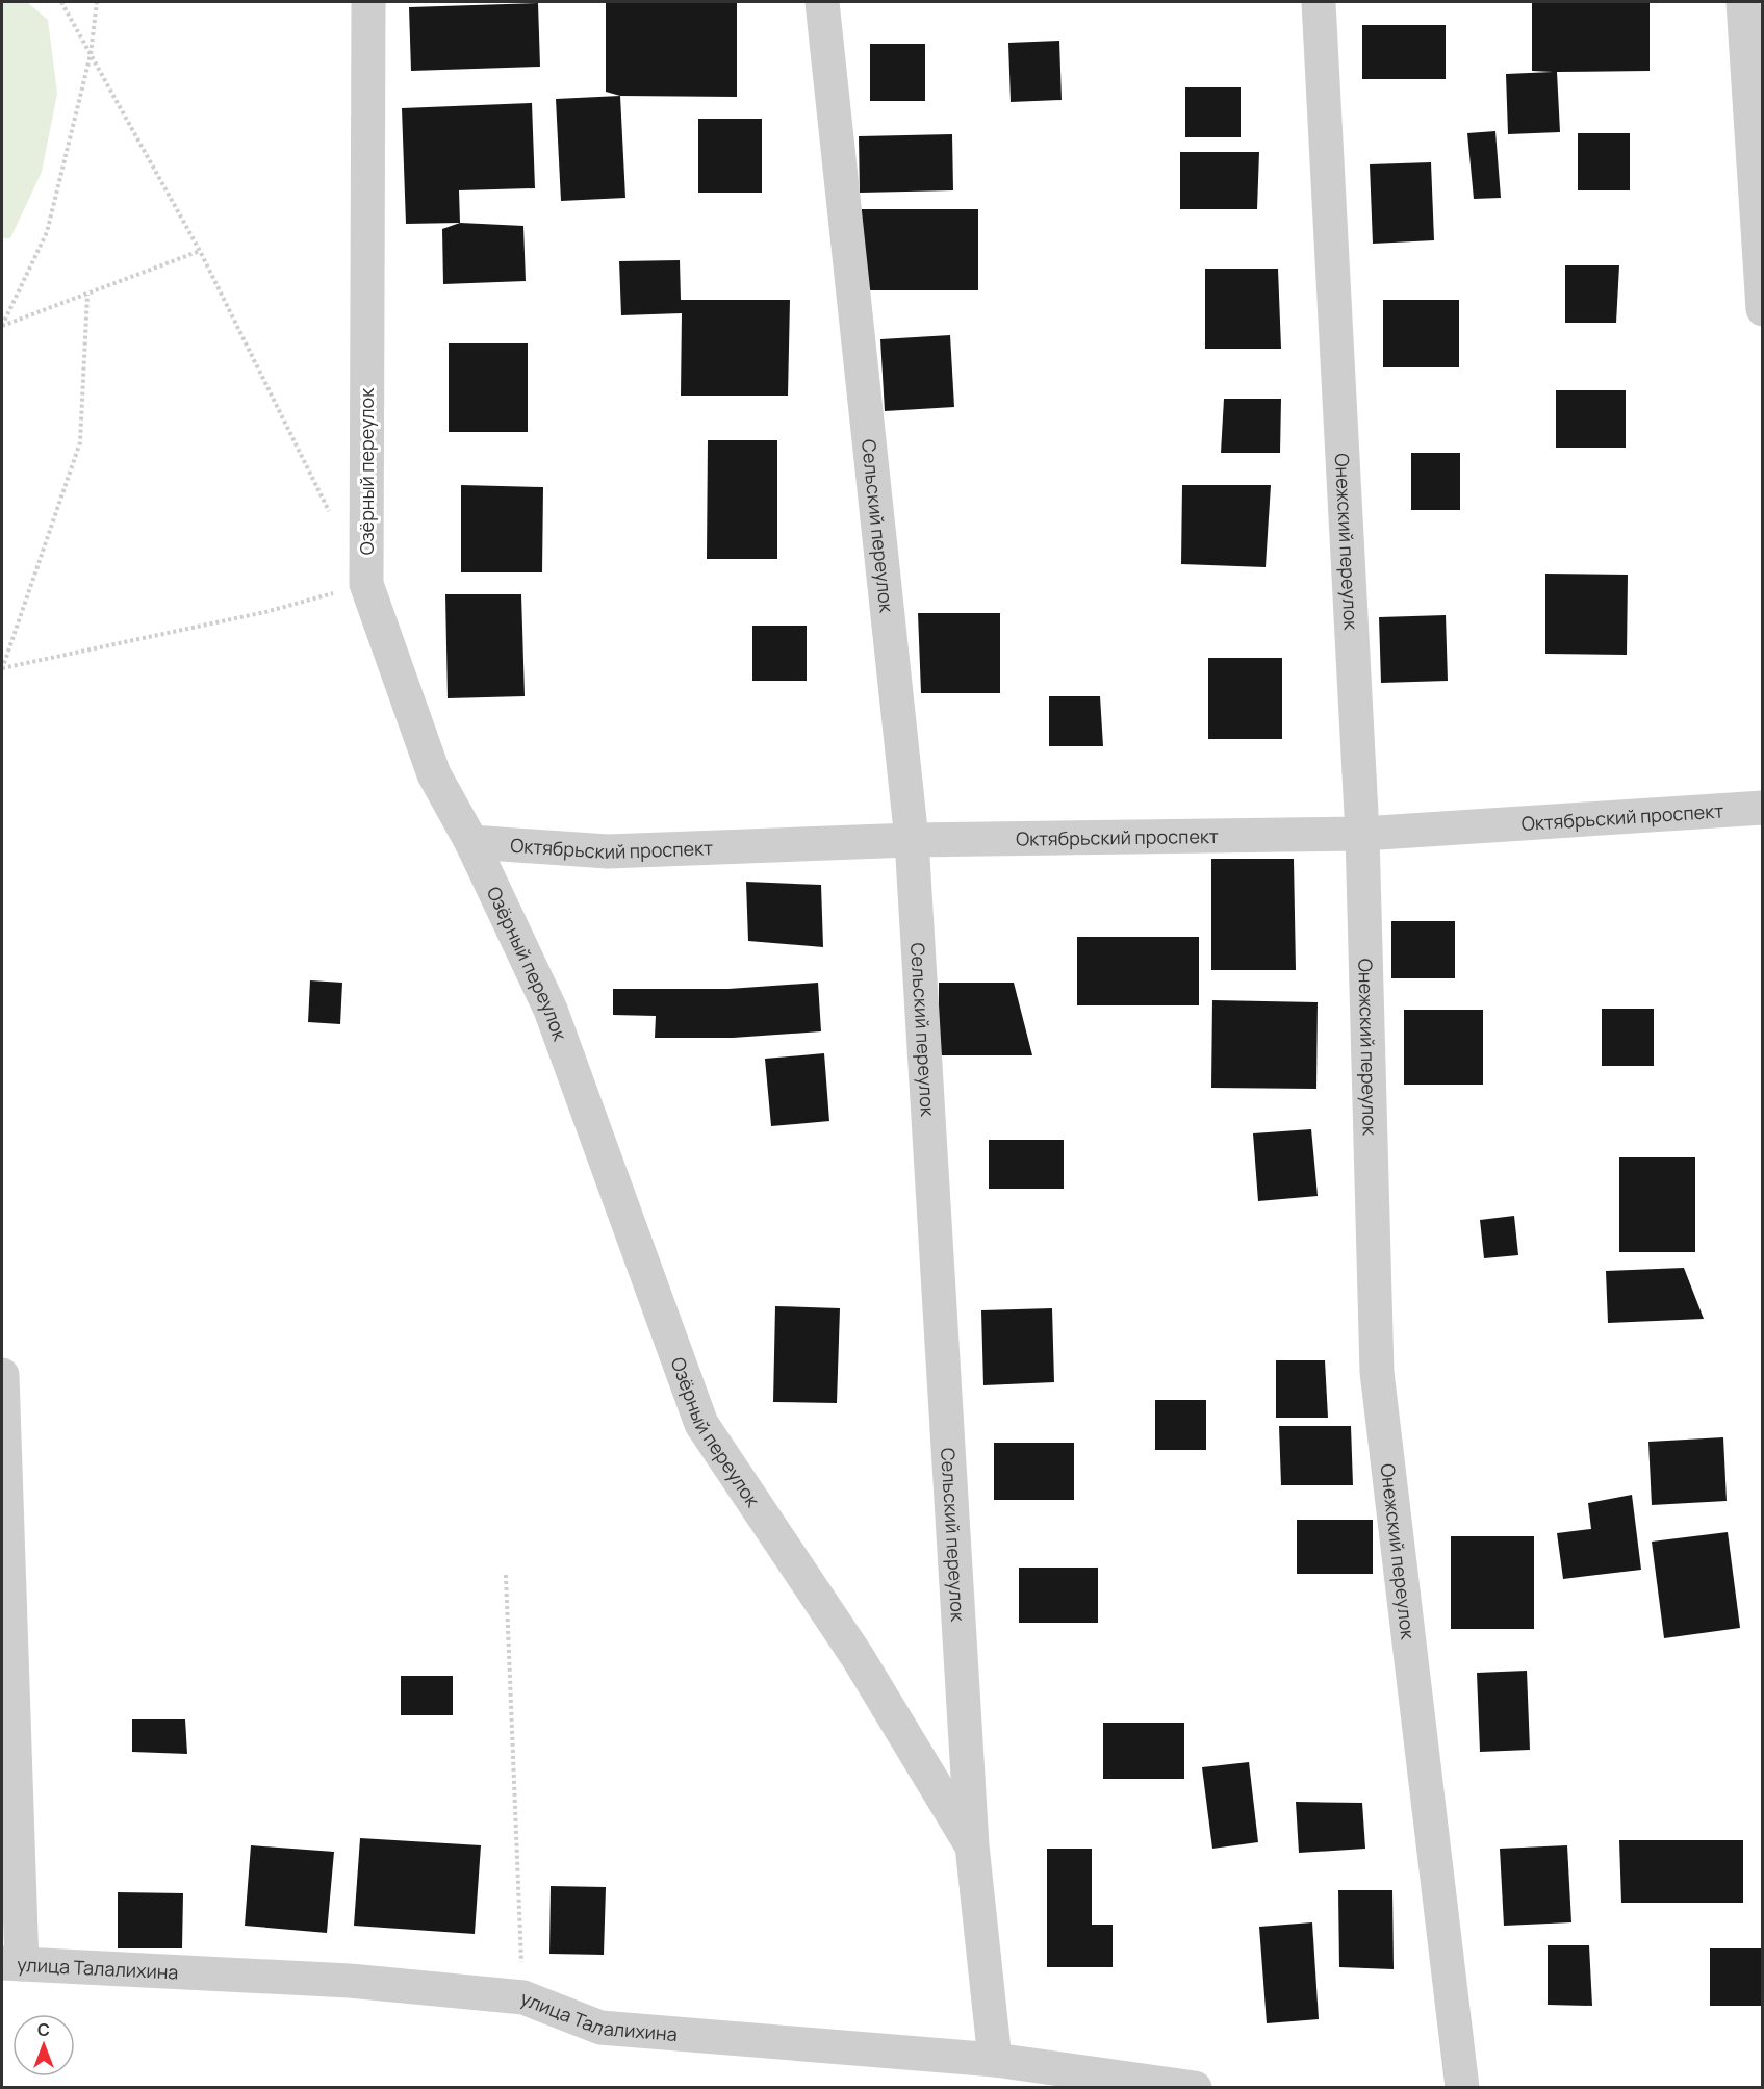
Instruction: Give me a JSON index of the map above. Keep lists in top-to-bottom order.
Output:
{
  "streets": {
    "street": [
      "Озёрный переулок",
      "Сельский переулок",
      "Онежский переулок",
      "Октябрьский проспект",
      "улица Талалихина"
    ]
  },
  "crossings": [
    ["Озёрный переулок", "Сельский переулок"],
    ["Озёрный переулок", "Октябрьский проспект"],
    ["Сельский переулок", "Октябрьский проспект"],
    ["Сельский переулок", "улица Талалихина"],
    ["Онежский переулок", "Октябрьский проспект"]
  ],
  "north": "top"
}
